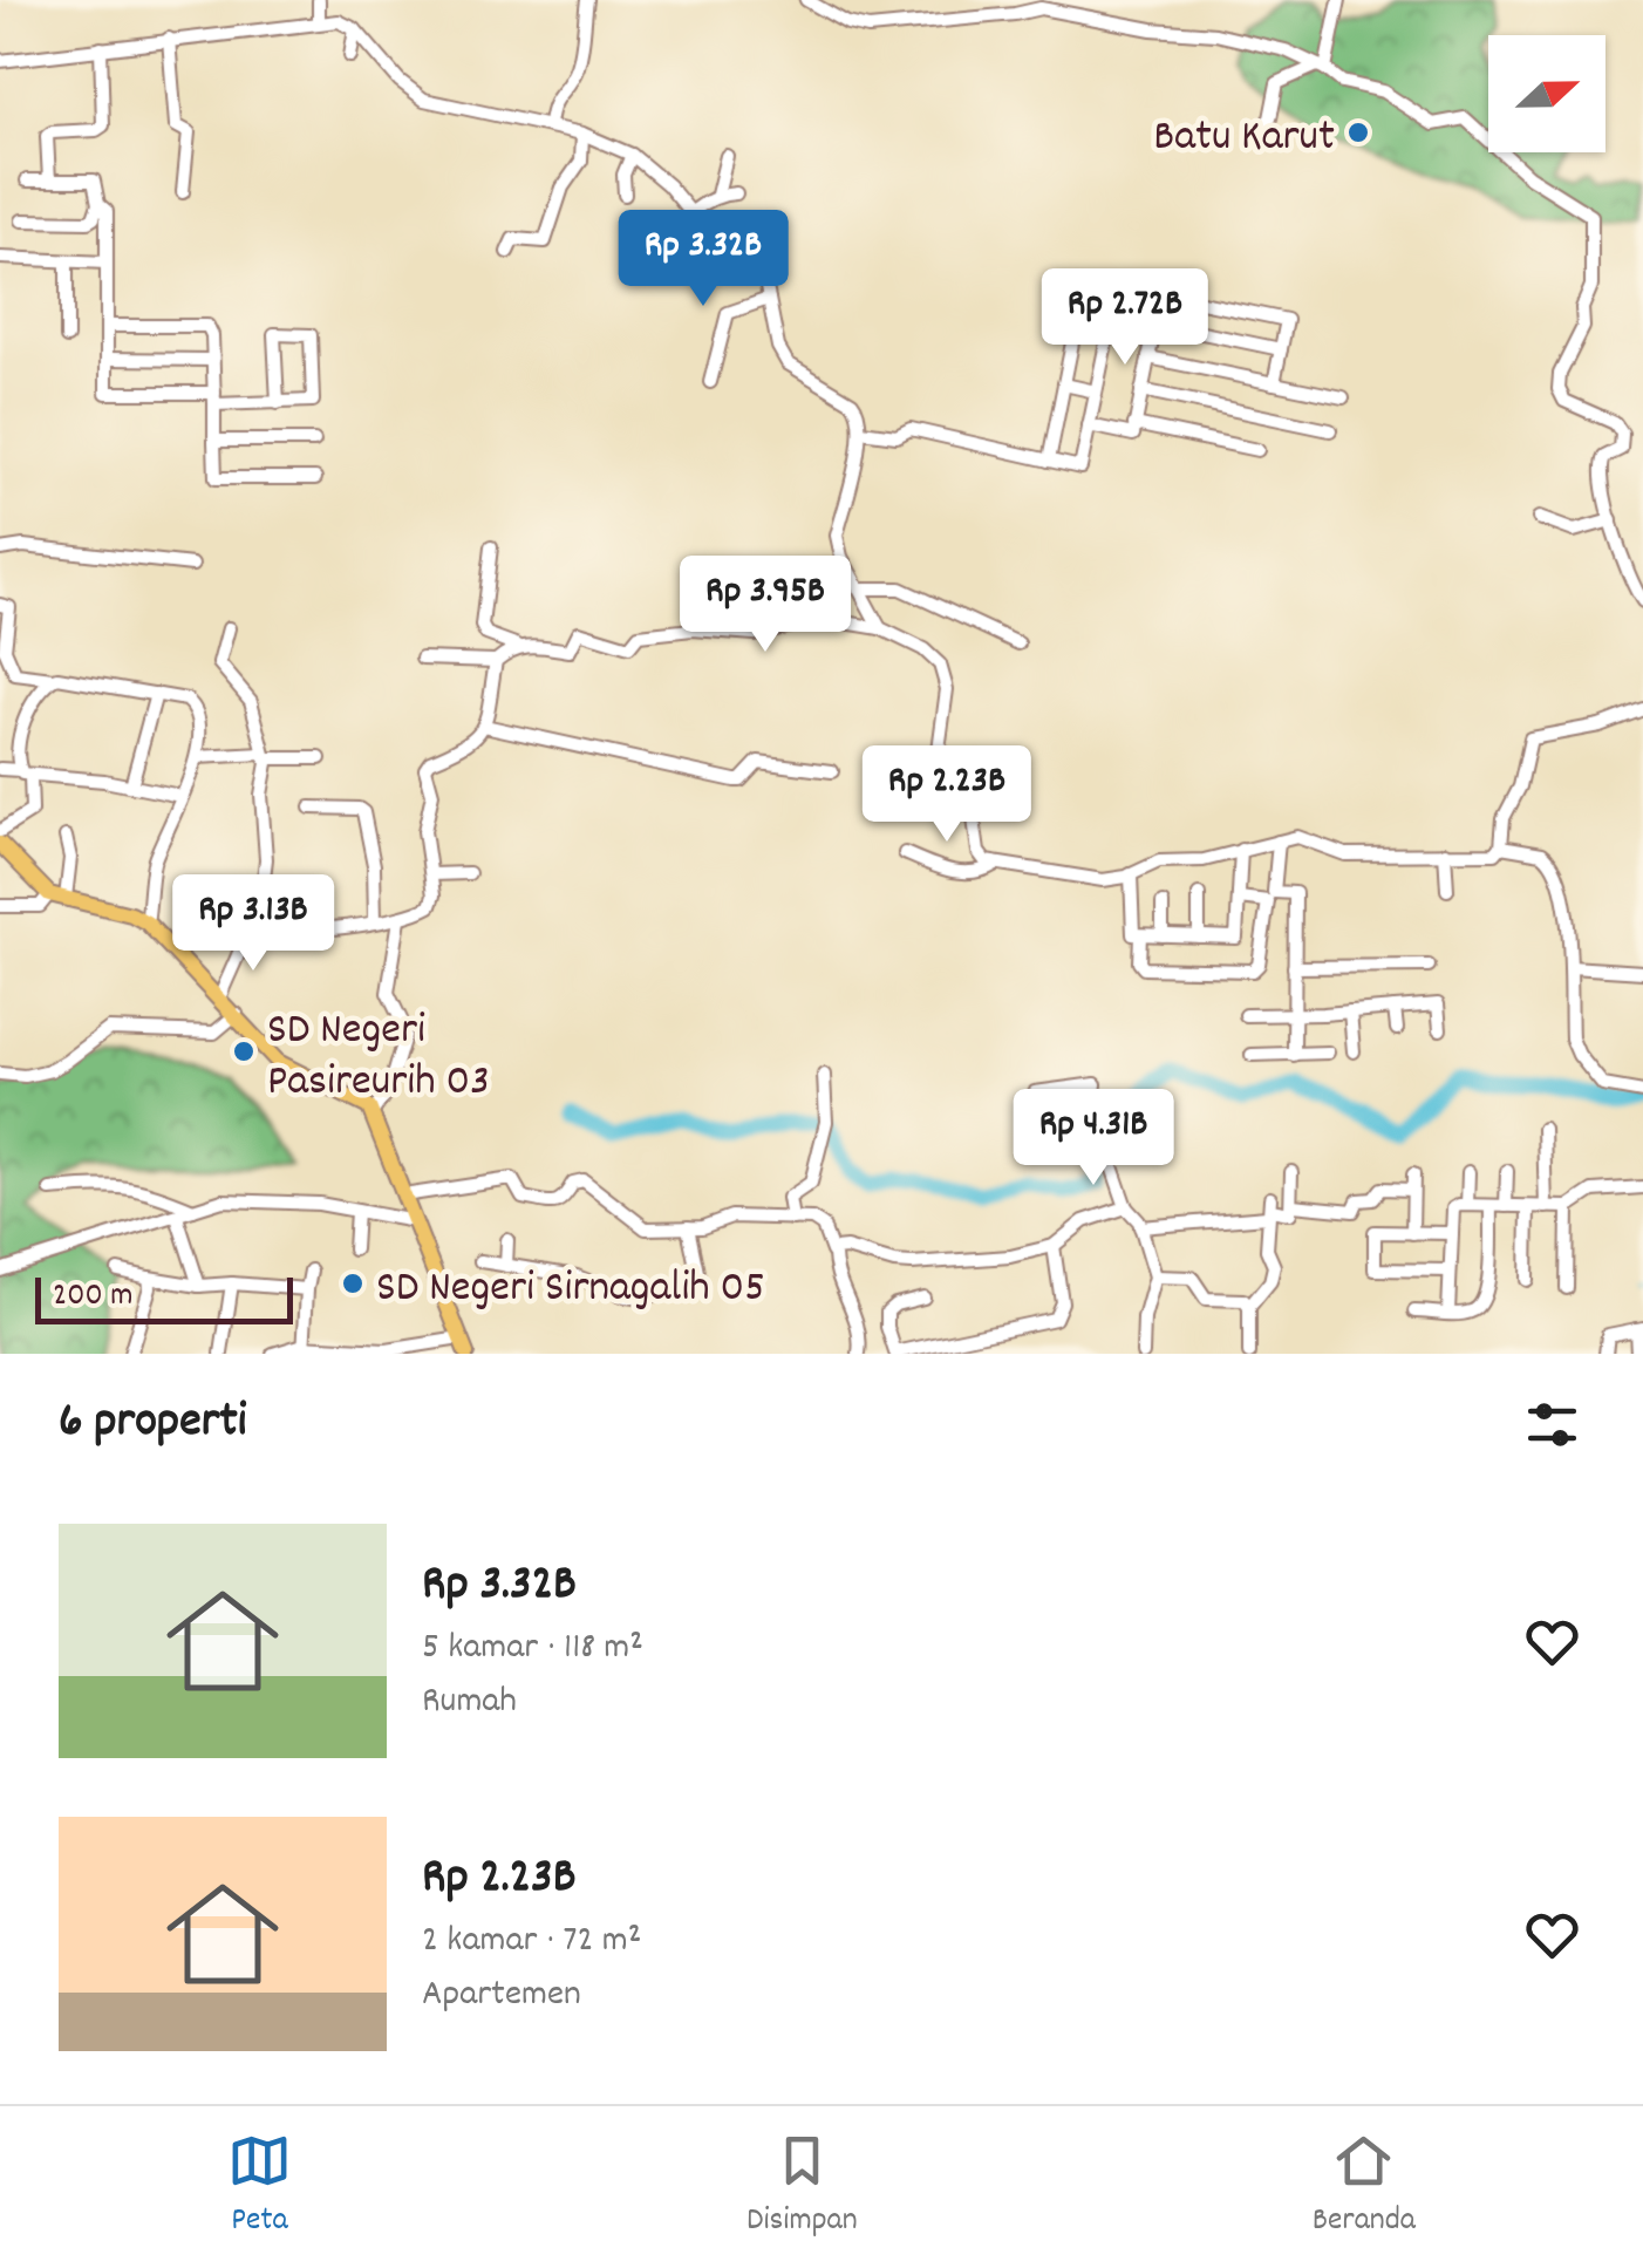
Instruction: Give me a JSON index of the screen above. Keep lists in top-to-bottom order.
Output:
{
  "places": ["Batu Karut", "SD Negeri Pasireurih 03", "SD Negeri Sirnagalih 05"],
  "scale_bar": "200 m",
  "north": "right",
  "page": {
    "price": [
      "Rp 3.32B",
      "Rp 2.72B",
      "Rp 3.95B",
      "Rp 2.23B",
      "Rp 3.13B",
      "Rp 4.31B"
    ],
    "scale": "200 m",
    "heading": "6 properti",
    "list": [
      {
        "name": "Rp 3.32B",
        "note": "5 kamar · 118 m² · Rumah"
      },
      {
        "name": "Rp 2.23B",
        "note": "2 kamar · 72 m² · Apartemen"
      }
    ],
    "tabs": ["Peta", "Disimpan", "Beranda"]
  }
}
